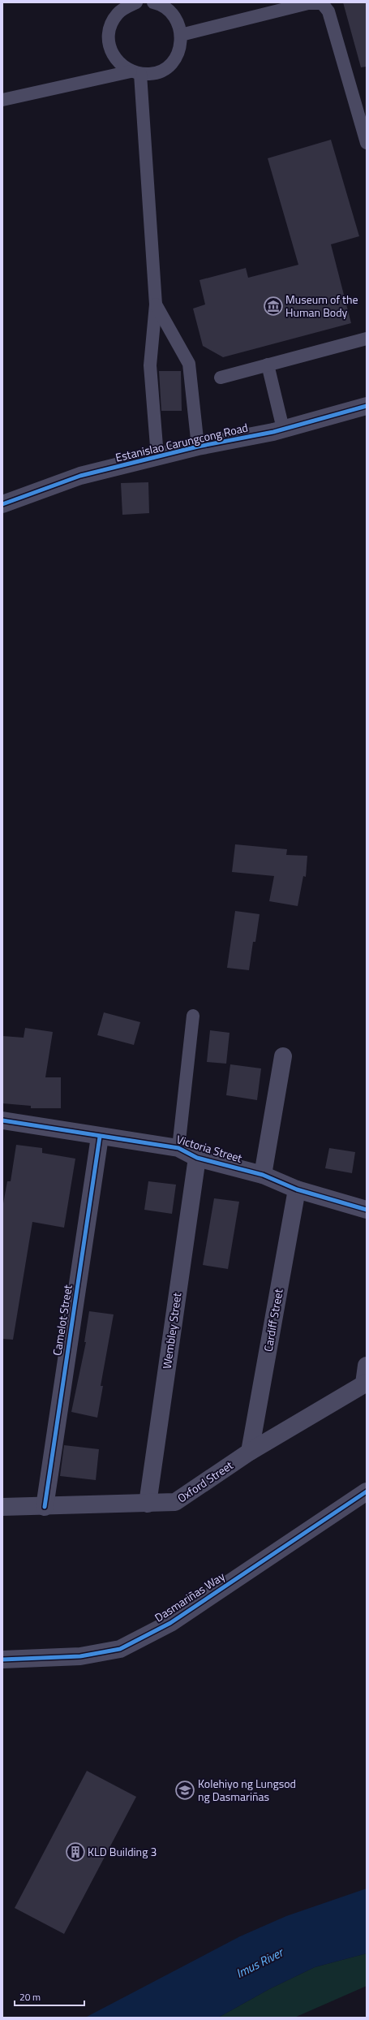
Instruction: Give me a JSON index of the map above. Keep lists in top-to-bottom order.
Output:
{
  "streets": {
    "street": [
      "Estanislao Carungcong Road",
      "Victoria Street",
      "Camelot Street",
      "Cardiff Street",
      "Wembley Street",
      "Oxford Street",
      "Dasmariñas Way"
    ]
  },
  "crossings": [
    ["Victoria Street", "Camelot Street"],
    ["Victoria Street", "Cardiff Street"],
    ["Victoria Street", "Wembley Street"],
    ["Camelot Street", "Oxford Street"],
    ["Cardiff Street", "Oxford Street"],
    ["Wembley Street", "Oxford Street"]
  ],
  "water": ["Imus River"],
  "places": {
    "museum": ["Museum of the Human Body"],
    "school or university": ["Kolehiyo ng Lungsod ng Dasmariñas"],
    "building": ["KLD Building 3"]
  },
  "scale_bar": "20 m"
}
